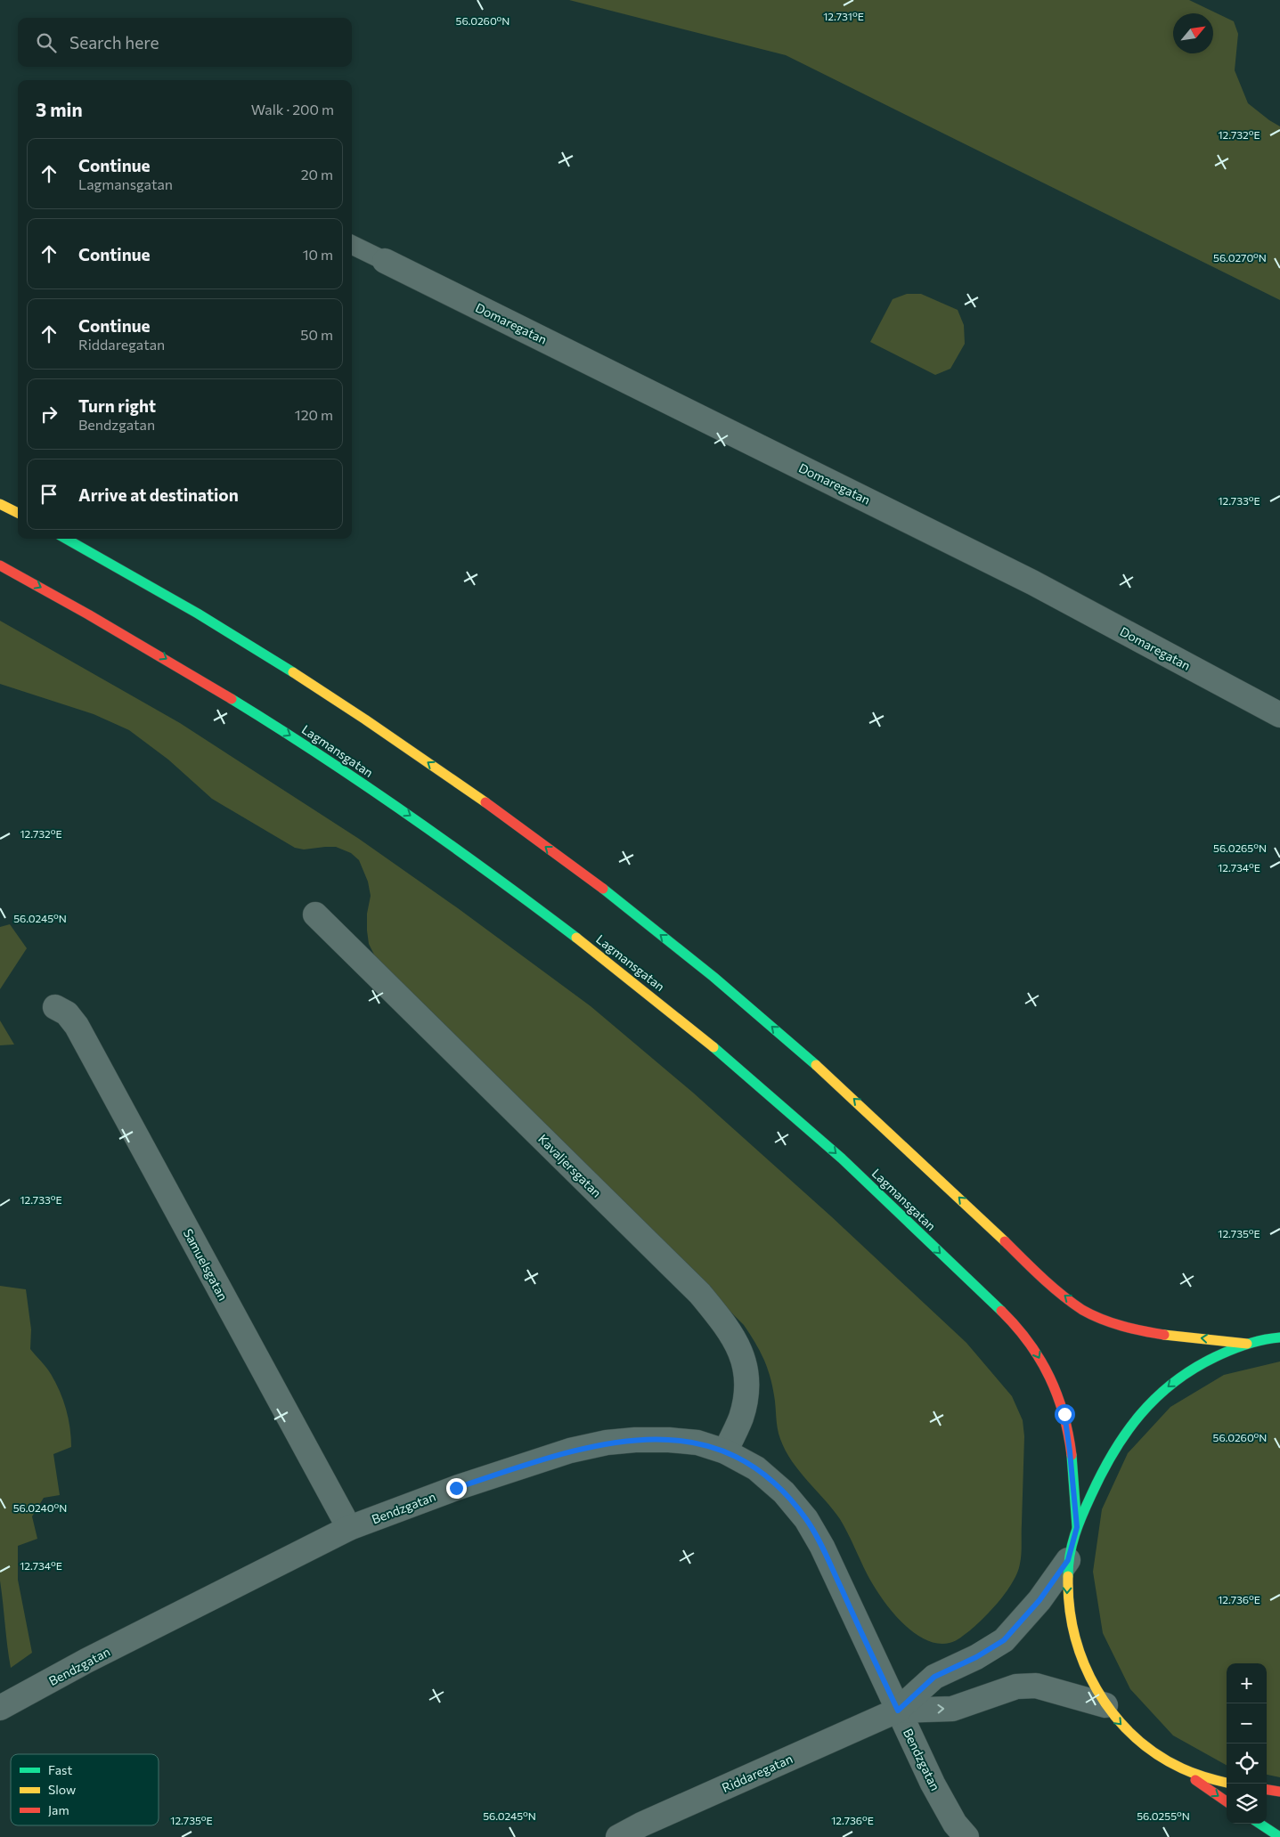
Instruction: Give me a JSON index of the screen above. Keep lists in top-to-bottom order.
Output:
{
  "streets": {
    "main road": ["Lagmansgatan"],
    "street": [
      "Domaregatan",
      "Kavaljersgatan",
      "Samuelsgatan",
      "Bendzgatan",
      "Riddaregatan"
    ]
  },
  "crossings": [
    ["Kavaljersgatan", "Bendzgatan"],
    ["Samuelsgatan", "Bendzgatan"],
    ["Bendzgatan", "Riddaregatan"]
  ],
  "legend": ["Fast", "Slow", "Jam"],
  "north": "top right",
  "page": {
    "search": "Search here",
    "heading": ["3 min", "Walk · 200 m"],
    "list": [
      ["Continue", "Lagmansgatan", "20 m"],
      ["Continue", "10 m"],
      ["Continue", "Riddaregatan", "50 m"],
      ["Turn right", "Bendzgatan", "120 m"],
      "Arrive at destination"
    ],
    "map_buttons": ["+", "−"]
  },
  "coordinates": [
    "12.731°E",
    "56.0260°N",
    "12.732°E",
    "56.0270°N",
    "12.733°E",
    "56.0265°N",
    "12.734°E",
    "56.0245°N",
    "12.735°E",
    "56.0240°N",
    "12.736°E",
    "56.0255°N"
  ]
}
